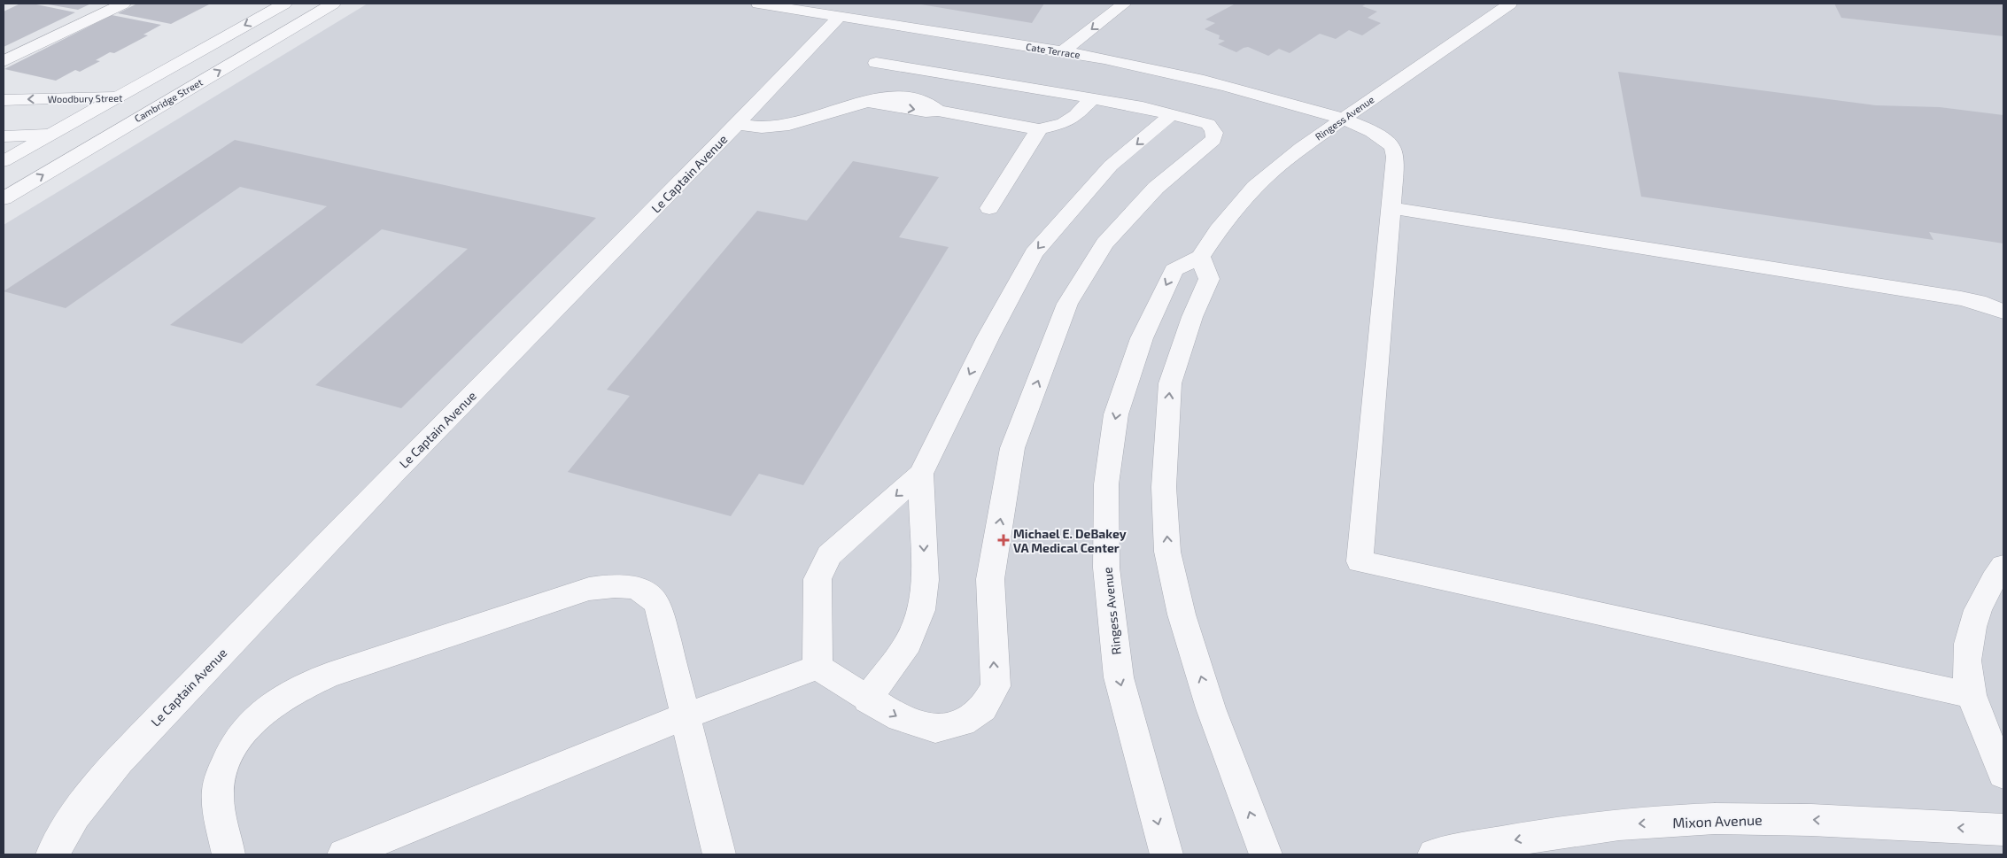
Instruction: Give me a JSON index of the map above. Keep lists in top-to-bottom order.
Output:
{
  "streets": {
    "street": [
      "Cate Terrace",
      "Woodbury Street",
      "Cambridge Street",
      "Ringess Avenue",
      "Le Captain Avenue",
      "Mixon Avenue"
    ]
  },
  "crossings": [
    ["Cate Terrace", "Ringess Avenue"],
    ["Cate Terrace", "Le Captain Avenue"],
    ["Woodbury Street", "Cambridge Street"]
  ],
  "one_way": ["Mixon Avenue"],
  "places": {
    "health": ["Michael E. DeBakey VA Medical Center"]
  }
}
